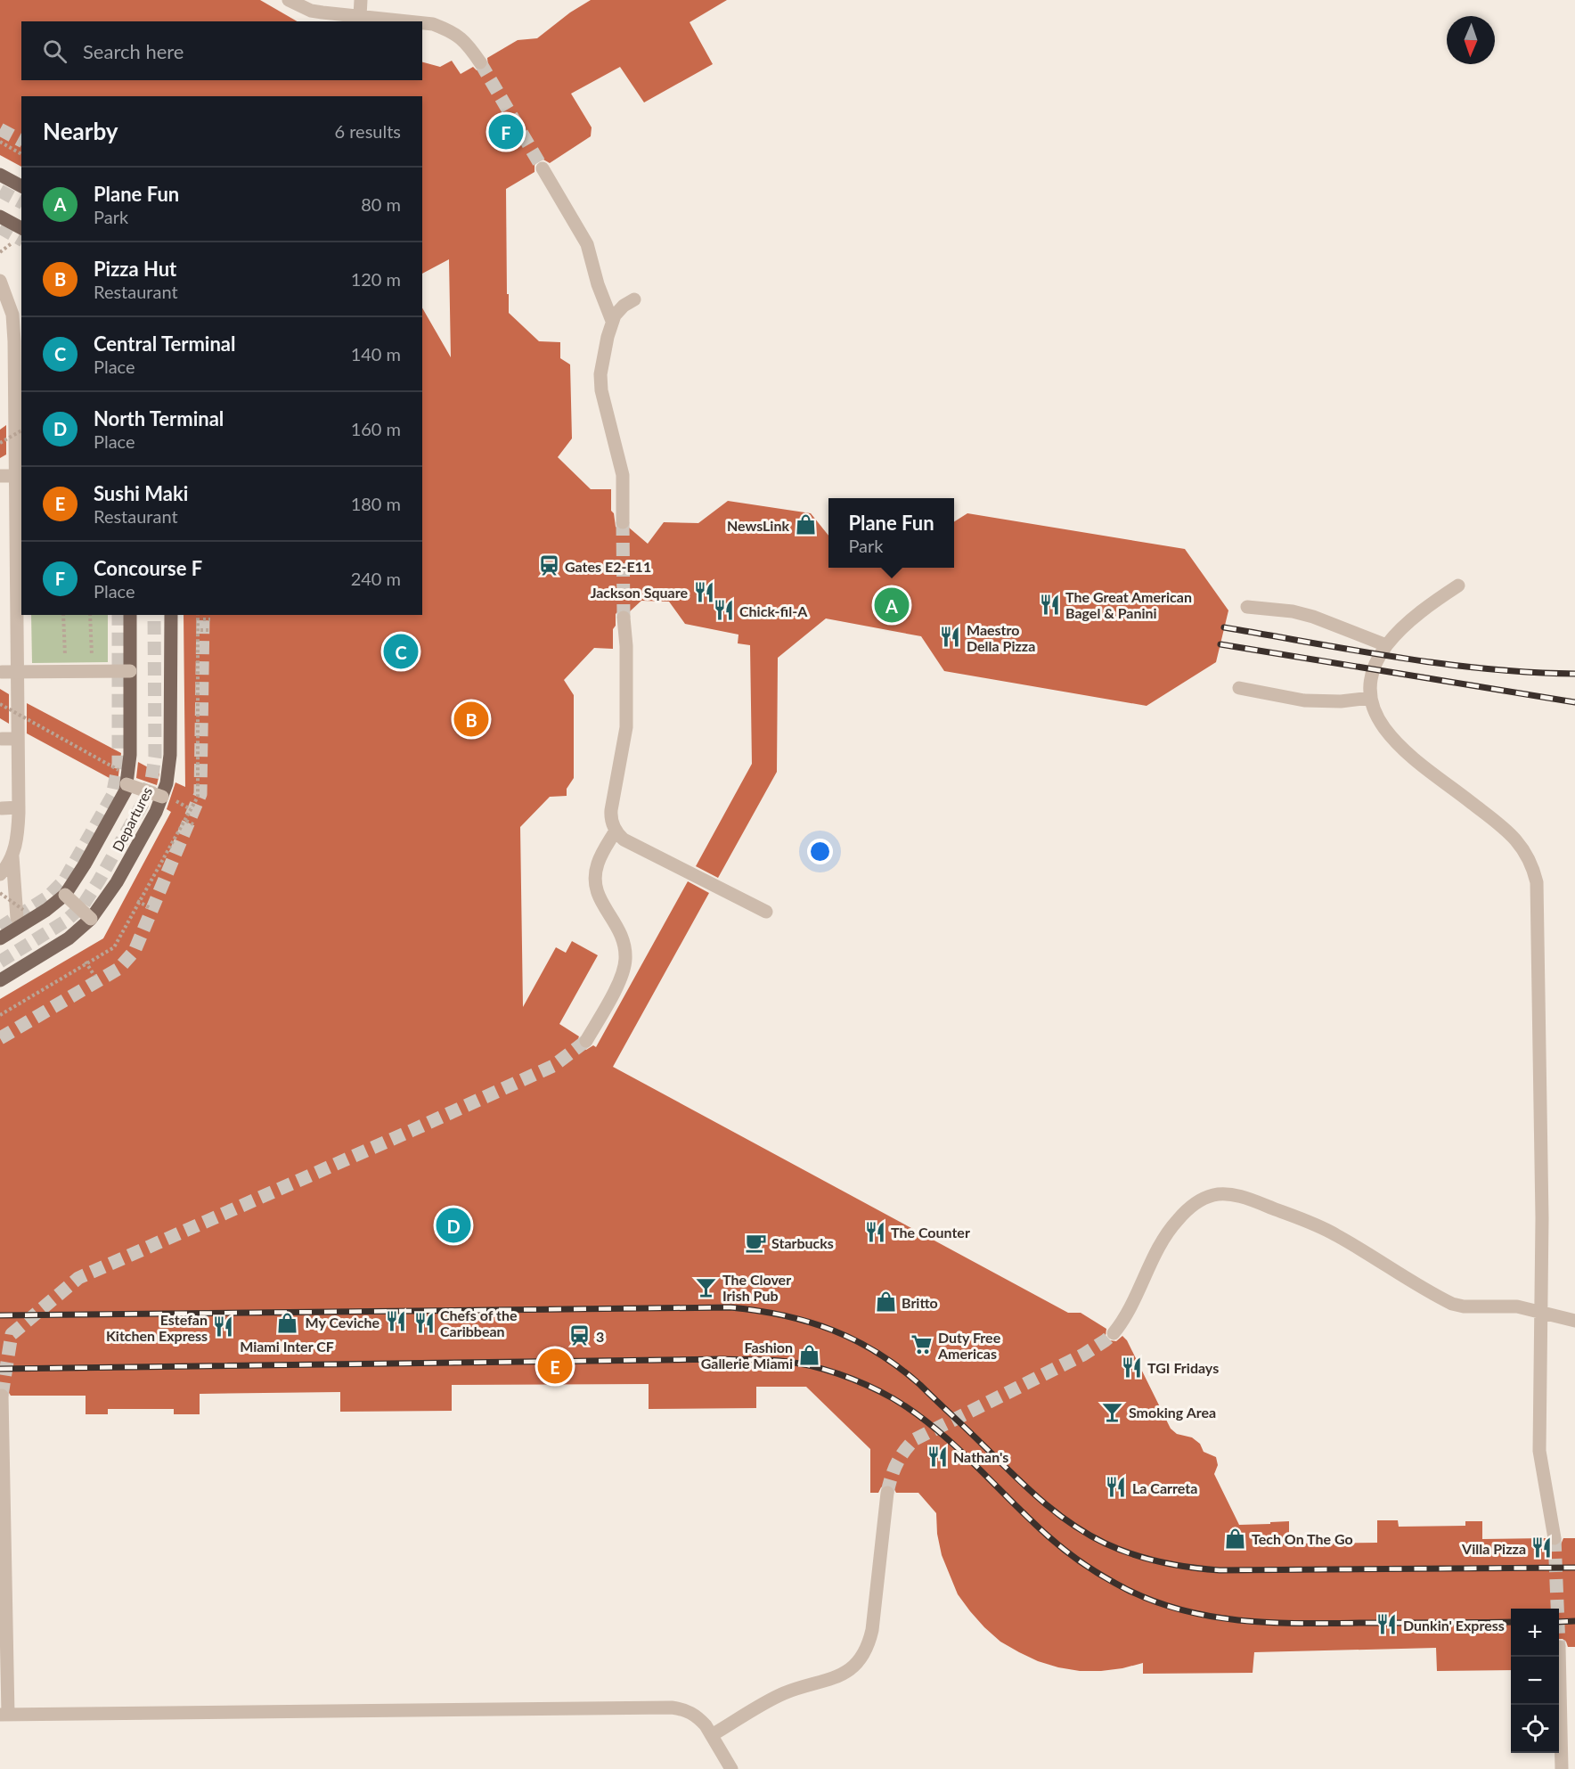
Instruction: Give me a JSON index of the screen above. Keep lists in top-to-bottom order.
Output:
{
  "streets": {
    "main road": ["Departures"]
  },
  "places": {
    "shop": [
      "NewsLink",
      "Britto",
      "Miami Inter CF",
      "Fashion Gallerie Miami",
      "Tech On The Go"
    ],
    "station": ["Gates E2-E11", "3"],
    "restaurant": [
      "Jackson Square",
      "The Great American Bagel & Panini",
      "Chick-fil-A",
      "Maestro Della Pizza",
      "The Counter",
      "My Ceviche",
      "Chefs of the Caribbean",
      "Estefan Kitchen Express",
      "TGI Fridays",
      "Nathan's",
      "La Carreta",
      "Villa Pizza",
      "Dunkin' Express"
    ],
    "cafe": ["Starbucks"],
    "bar": ["The Clover Irish Pub", "Smoking Area"],
    "supermarket": ["Duty Free Americas"]
  },
  "north": "bottom",
  "page": {
    "search": "Search here",
    "heading": ["Nearby", "6 results"],
    "pins": [
      "F",
      "A",
      "C",
      "B",
      "D",
      "E"
    ],
    "list": [
      {
        "mark": "A",
        "name": "Plane Fun",
        "note": "Park",
        "value": "80 m"
      },
      {
        "mark": "B",
        "name": "Pizza Hut",
        "note": "Restaurant",
        "value": "120 m"
      },
      {
        "mark": "C",
        "name": "Central Terminal",
        "note": "Place",
        "value": "140 m"
      },
      {
        "mark": "D",
        "name": "North Terminal",
        "note": "Place",
        "value": "160 m"
      },
      {
        "mark": "E",
        "name": "Sushi Maki",
        "note": "Restaurant",
        "value": "180 m"
      },
      {
        "mark": "F",
        "name": "Concourse F",
        "note": "Place",
        "value": "240 m"
      }
    ],
    "popup": ["Plane Fun", "Park"],
    "map_buttons": ["+", "−"]
  }
}
